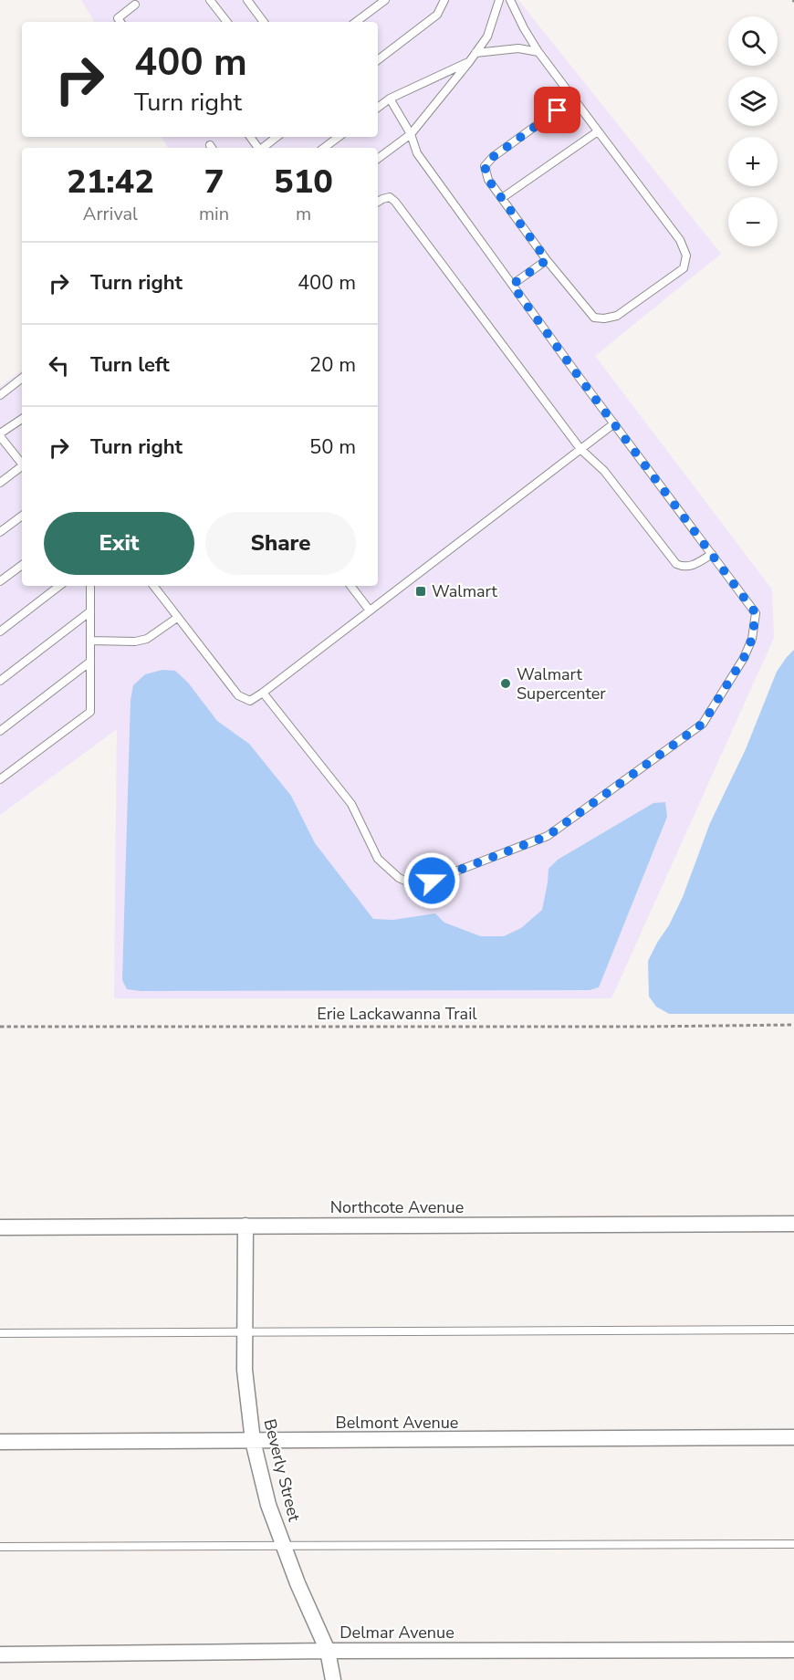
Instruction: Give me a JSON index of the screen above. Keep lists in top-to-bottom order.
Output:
{
  "streets": {
    "street": [
      "Northcote Avenue",
      "Belmont Avenue",
      "Beverly Street",
      "Delmar Avenue"
    ],
    "path": ["Erie Lackawanna Trail"]
  },
  "crossings": [
    ["Northcote Avenue", "Beverly Street"],
    ["Belmont Avenue", "Beverly Street"],
    ["Beverly Street", "Delmar Avenue"]
  ],
  "places": {
    "transit": ["Walmart"],
    "other": ["Walmart Supercenter"]
  },
  "page": {
    "map_buttons": ["+", "−"],
    "turn": ["400 m", "Turn right"],
    "eta": [
      "21:42",
      "Arrival",
      "7",
      "min",
      "510",
      "m"
    ],
    "list": [
      {
        "name": "Turn right",
        "value": "400 m"
      },
      {
        "name": "Turn left",
        "value": "20 m"
      },
      {
        "name": "Turn right",
        "value": "50 m"
      }
    ],
    "buttons": ["Exit", "Share"]
  }
}
